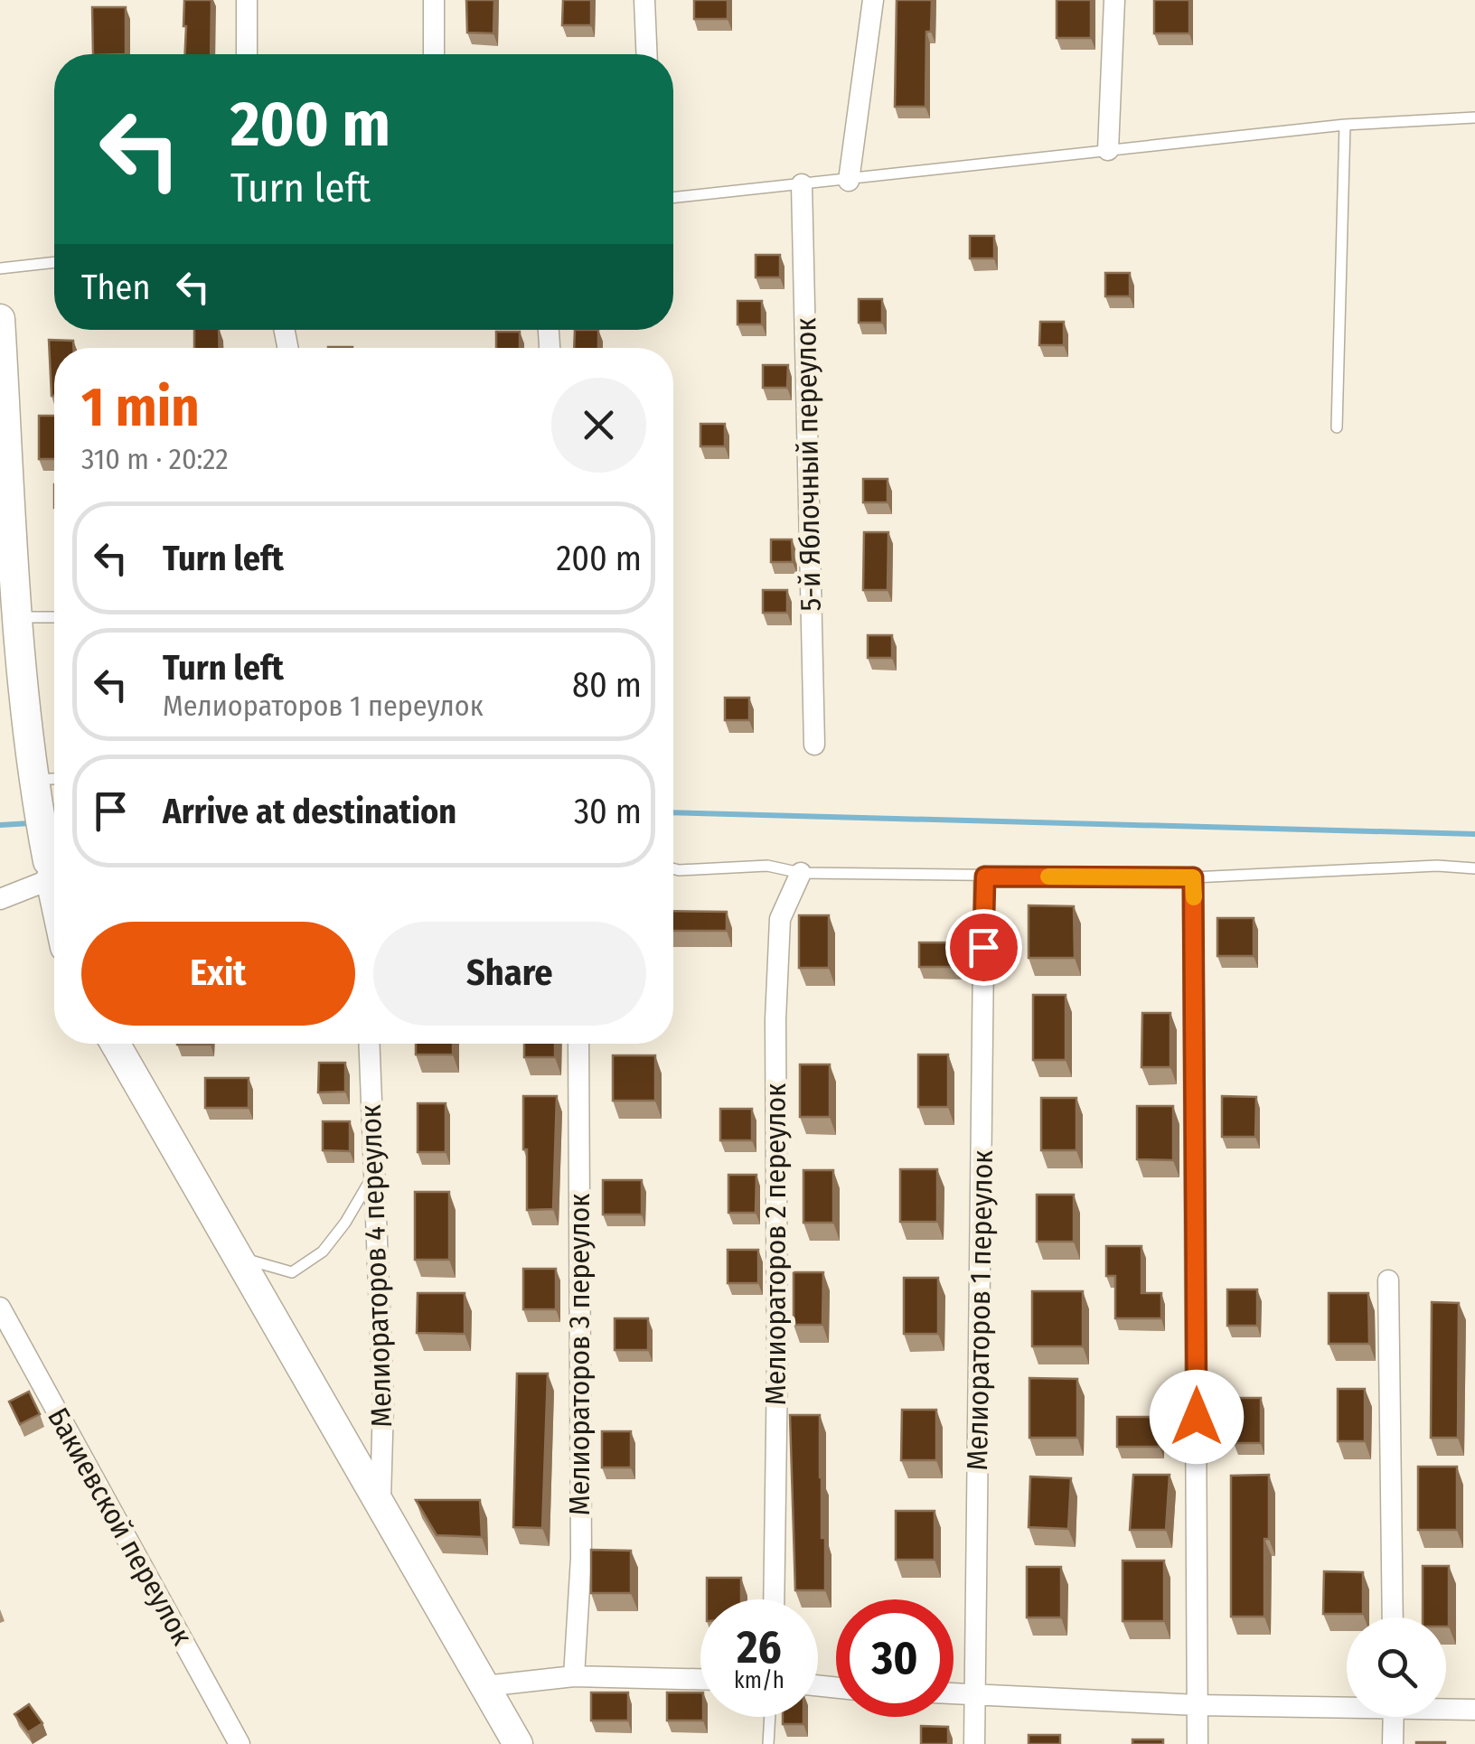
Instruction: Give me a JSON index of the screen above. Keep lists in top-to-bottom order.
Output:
{
  "streets": {
    "street": [
      "5-й Яблочный переулок",
      "Мелиораторов 2 переулок",
      "Мелиораторов 4 переулок",
      "Мелиораторов 1 переулок",
      "Мелиораторов 3 переулок",
      "Бакиевской переулок"
    ]
  },
  "page": {
    "turn": ["200 m", "Turn left"],
    "then": "Then",
    "heading": ["1 min", "310 m · 20:22"],
    "list": [
      {
        "name": "Turn left",
        "value": "200 m"
      },
      {
        "name": "Turn left",
        "note": "Мелиораторов 1 переулок",
        "value": "80 m"
      },
      {
        "name": "Arrive at destination",
        "value": "30 m"
      }
    ],
    "buttons": ["Exit", "Share"],
    "speed": "26 km/h",
    "limit": "30"
  }
}
